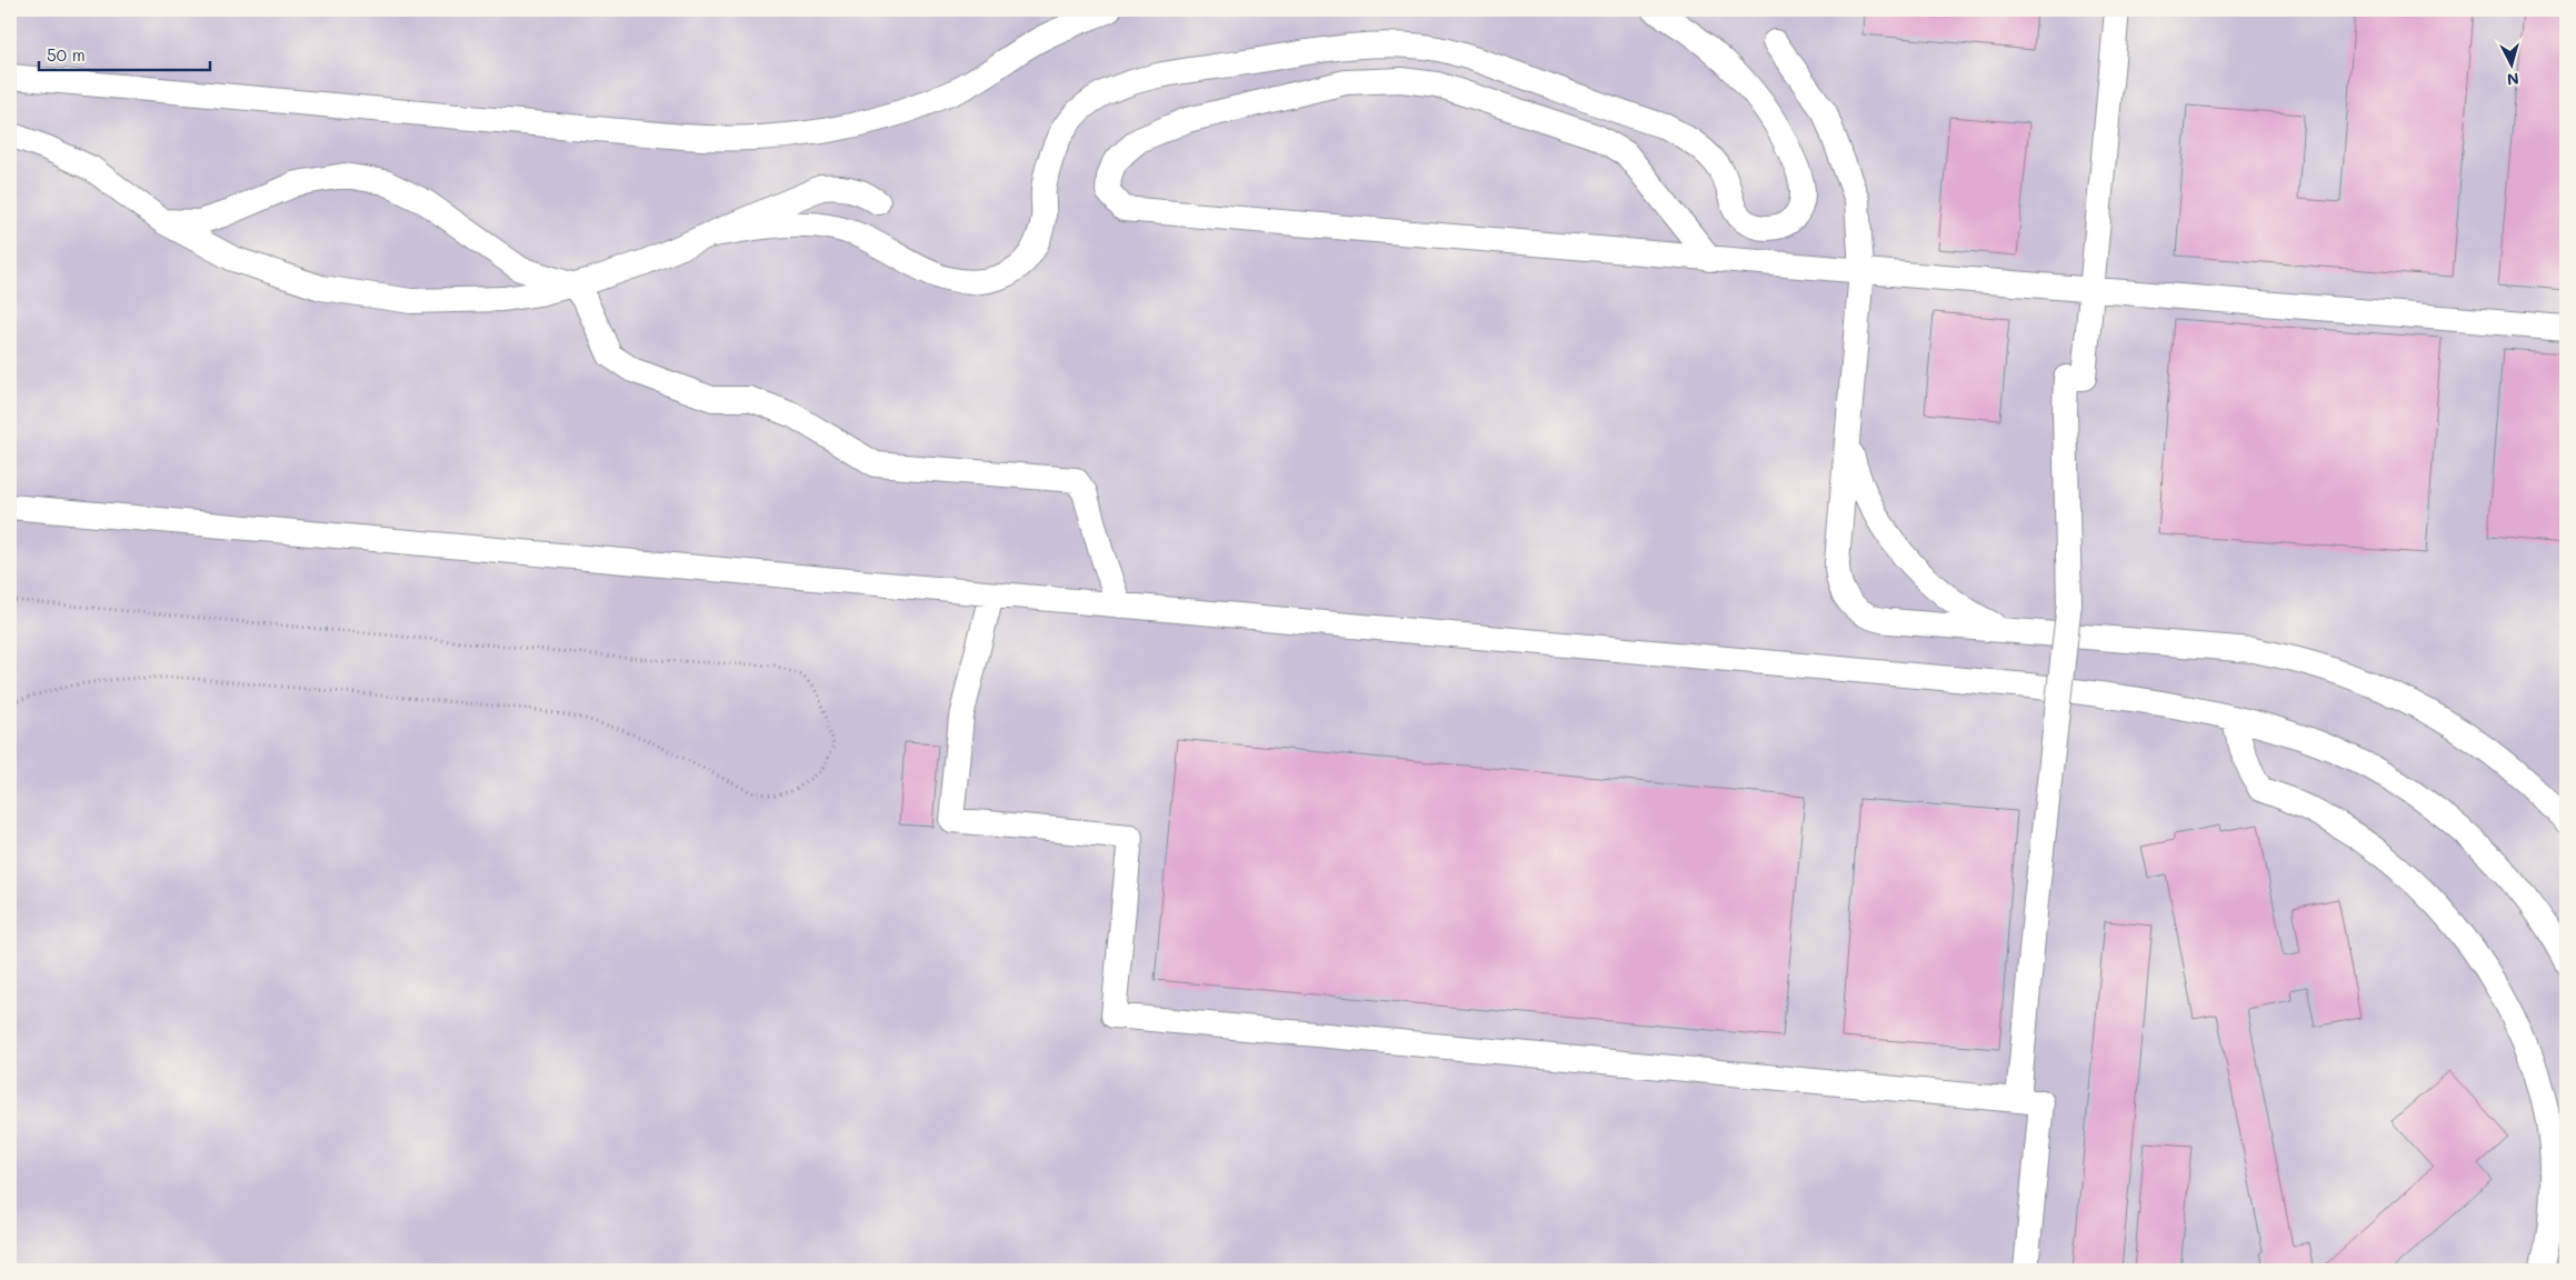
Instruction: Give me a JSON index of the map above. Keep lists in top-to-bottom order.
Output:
{
  "scale_bar": "50 m",
  "north": "bottom"
}
